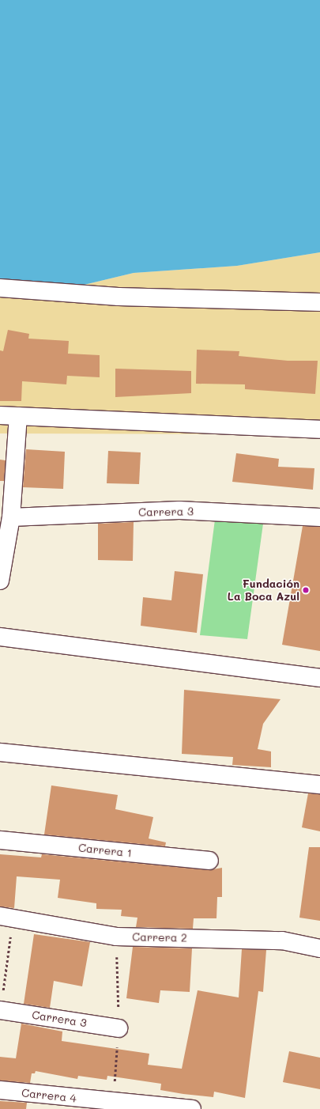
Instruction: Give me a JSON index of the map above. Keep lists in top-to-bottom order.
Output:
{
  "streets": {
    "street": [
      "Carrera 3",
      "Carrera 1",
      "Carrera 2",
      "Carrera 4"
    ]
  },
  "places": ["Fundación La Boca Azul"]
}
